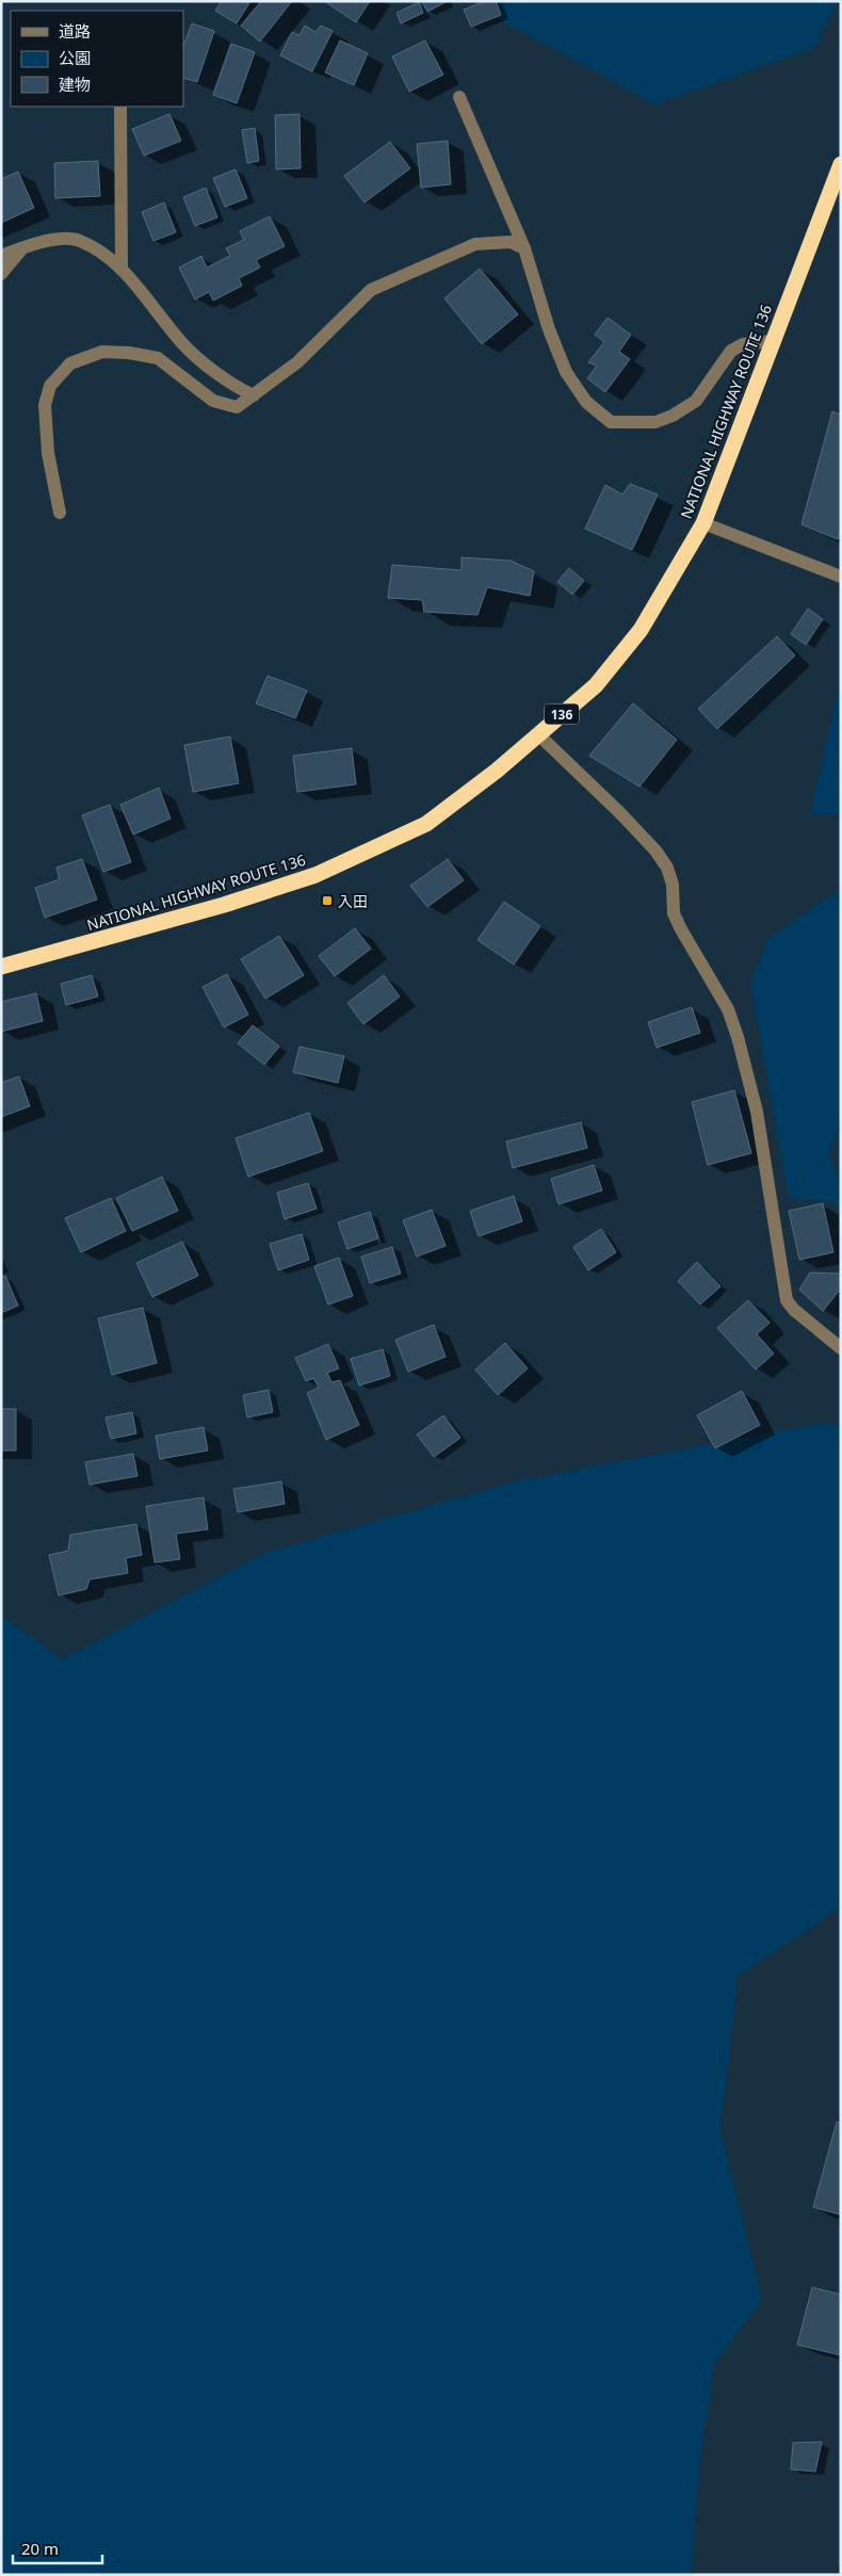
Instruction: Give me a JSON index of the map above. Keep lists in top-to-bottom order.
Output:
{
  "streets": {
    "highway": ["NATIONAL HIGHWAY ROUTE 136", "136"]
  },
  "places": {
    "transit": ["入田"]
  },
  "legend": ["道路", "公園", "建物"],
  "scale_bar": "20 m"
}
